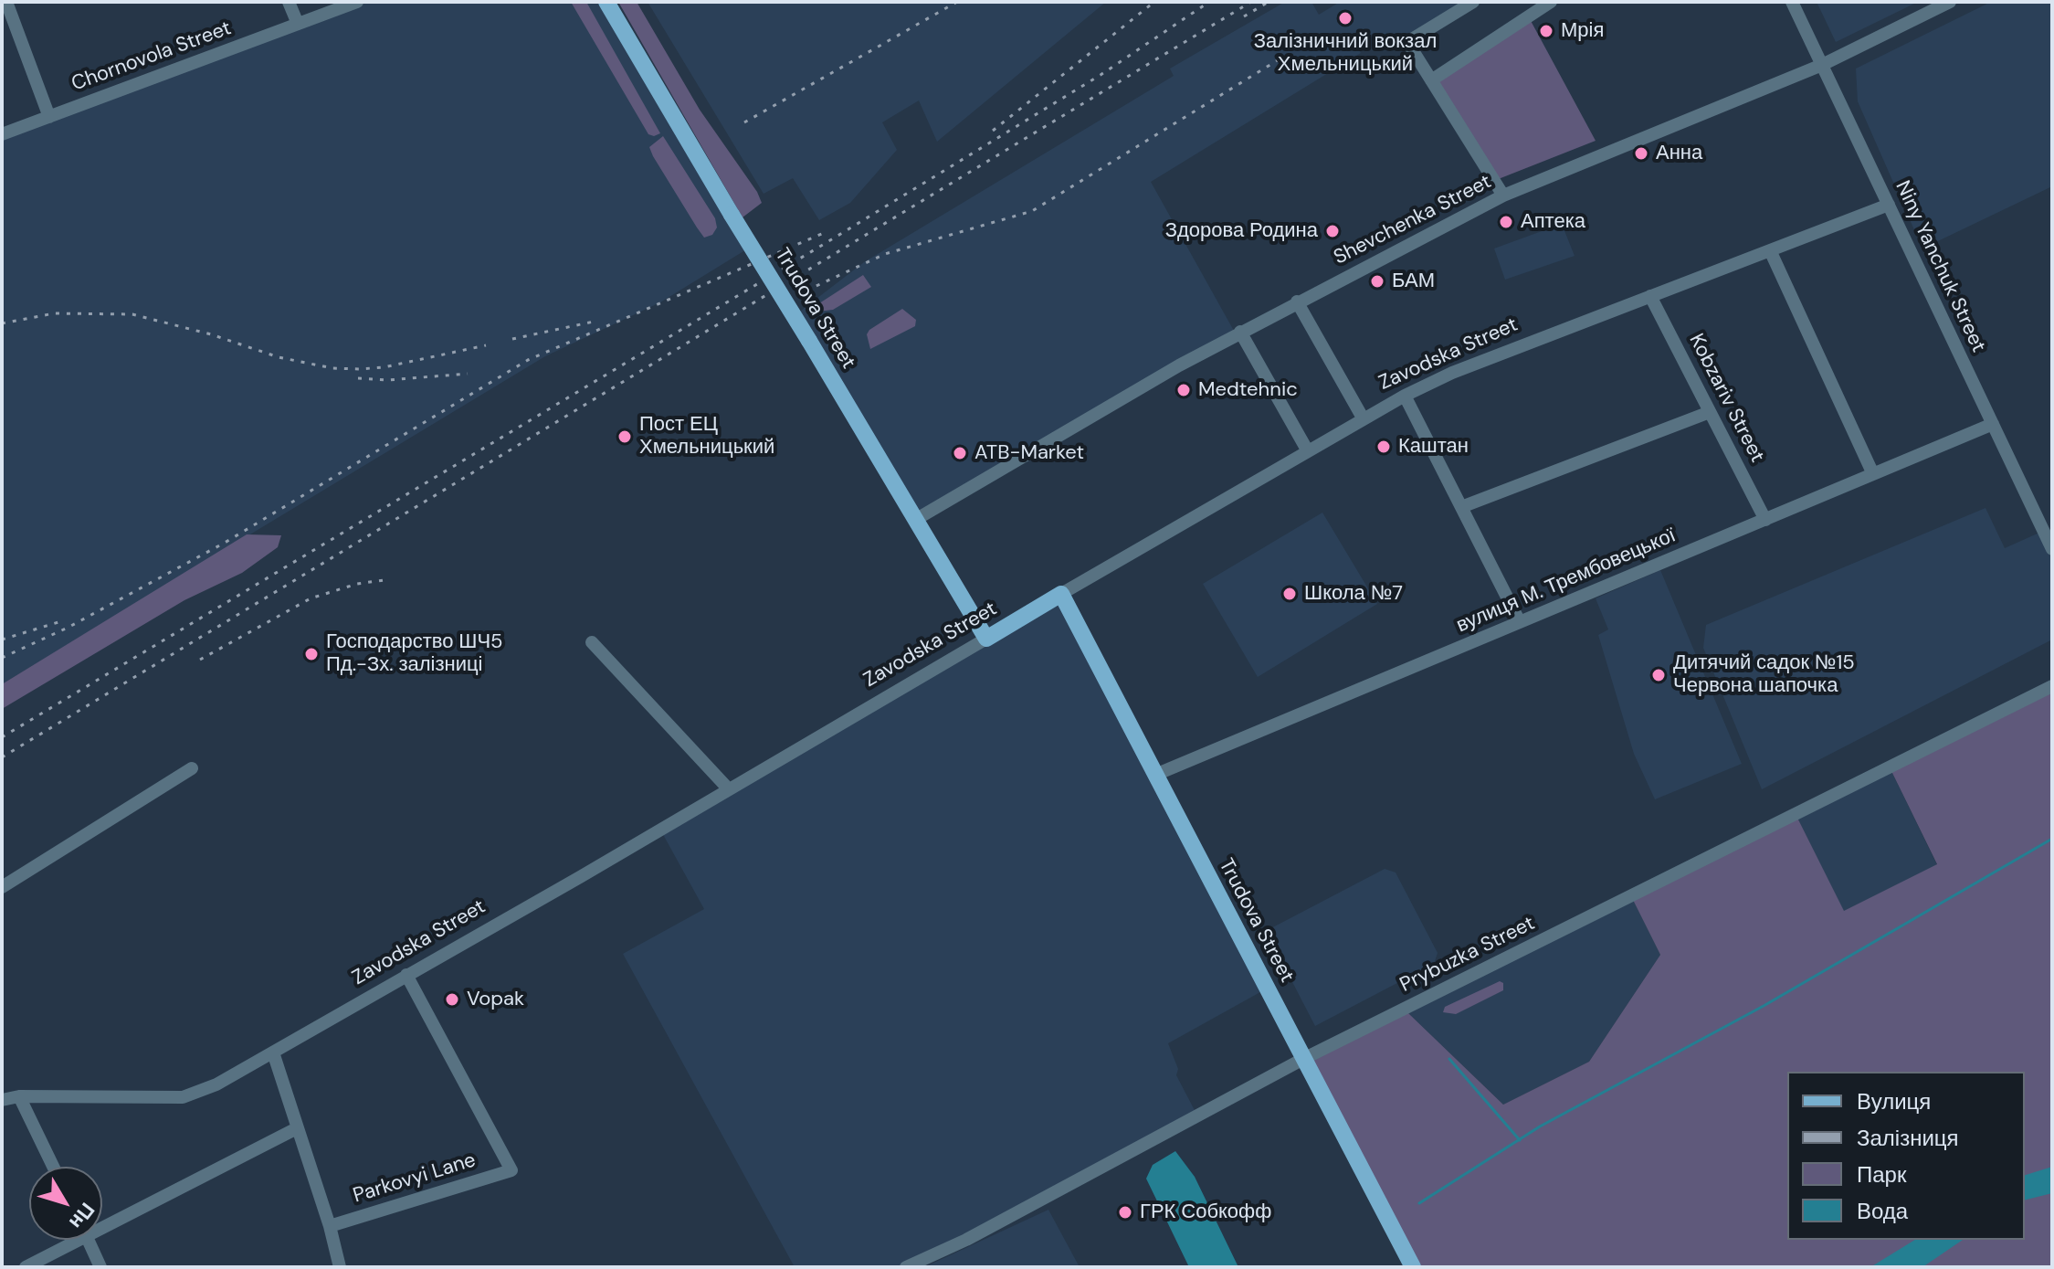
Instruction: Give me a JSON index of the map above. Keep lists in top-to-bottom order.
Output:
{
  "streets": {
    "main road": ["Trudova Street", "Zavodska Street"],
    "street": [
      "Chornovola Street",
      "Shevchenka Street",
      "Niny Yanchuk Street",
      "Kobzariv Street",
      "вулиця М. Трембовецької",
      "Prybuzka Street",
      "Parkovyi Lane"
    ]
  },
  "crossings": [
    ["Shevchenka Street", "Niny Yanchuk Street"],
    ["Shevchenka Street", "Trudova Street"],
    ["Niny Yanchuk Street", "Zavodska Street"],
    ["Niny Yanchuk Street", "вулиця М. Трембовецької"],
    ["Trudova Street", "Zavodska Street"],
    ["Trudova Street", "вулиця М. Трембовецької"],
    ["Trudova Street", "Prybuzka Street"],
    ["Zavodska Street", "Kobzariv Street"],
    ["Zavodska Street", "Parkovyi Lane"],
    ["Kobzariv Street", "вулиця М. Трембовецької"]
  ],
  "places": [
    "Залізничний вокзал Хмельницький",
    "Мрія",
    "Анна",
    "Аптека",
    "Здорова Родина",
    "БАМ",
    "Medtehnic",
    "Пост ЕЦ Хмельницький",
    "Каштан",
    "ATB-Market",
    "Школа №7",
    "Господарство ШЧ5 Пд.-Зх. залізниці",
    "Дитячий садок №15 Червона шапочка",
    "Vopak",
    "ГРК Собкофф"
  ],
  "legend": [
    "Вулиця",
    "Залізниця",
    "Парк",
    "Вода"
  ],
  "north": "bottom right"
}
